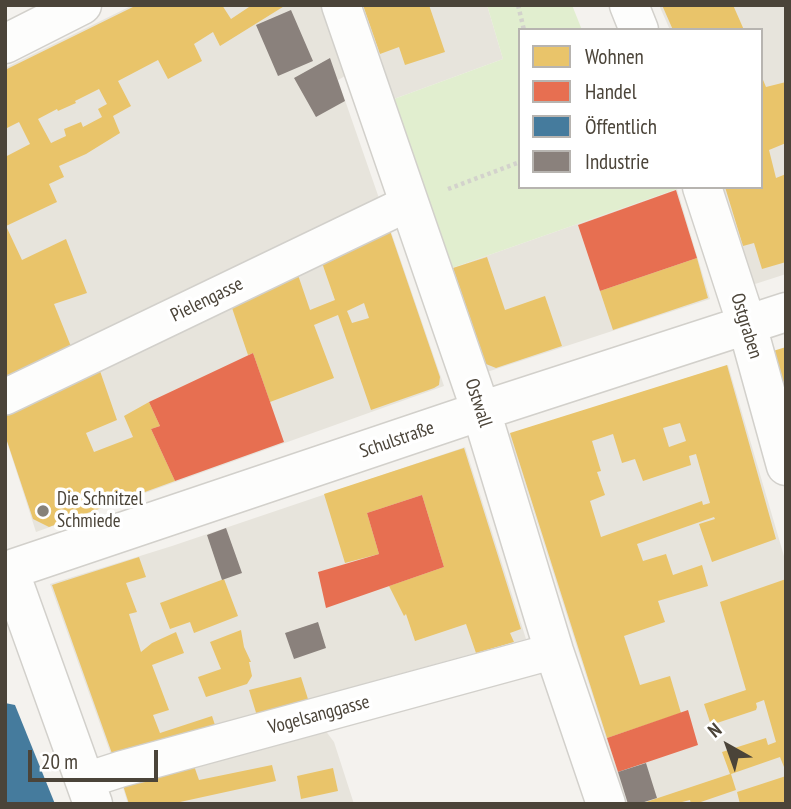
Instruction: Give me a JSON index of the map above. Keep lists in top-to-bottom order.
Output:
{
  "streets": {
    "street": [
      "Pielengasse",
      "Ostgraben",
      "Ostwall",
      "Schulstraße",
      "Vogelsanggasse"
    ]
  },
  "crossings": [
    ["Pielengasse", "Ostwall"],
    ["Ostgraben", "Schulstraße"],
    ["Ostwall", "Schulstraße"],
    ["Ostwall", "Vogelsanggasse"]
  ],
  "places": ["Die Schnitzel Schmiede"],
  "legend": [
    "Wohnen",
    "Handel",
    "Öffentlich",
    "Industrie"
  ],
  "scale_bar": "20 m",
  "north": "top left"
}
